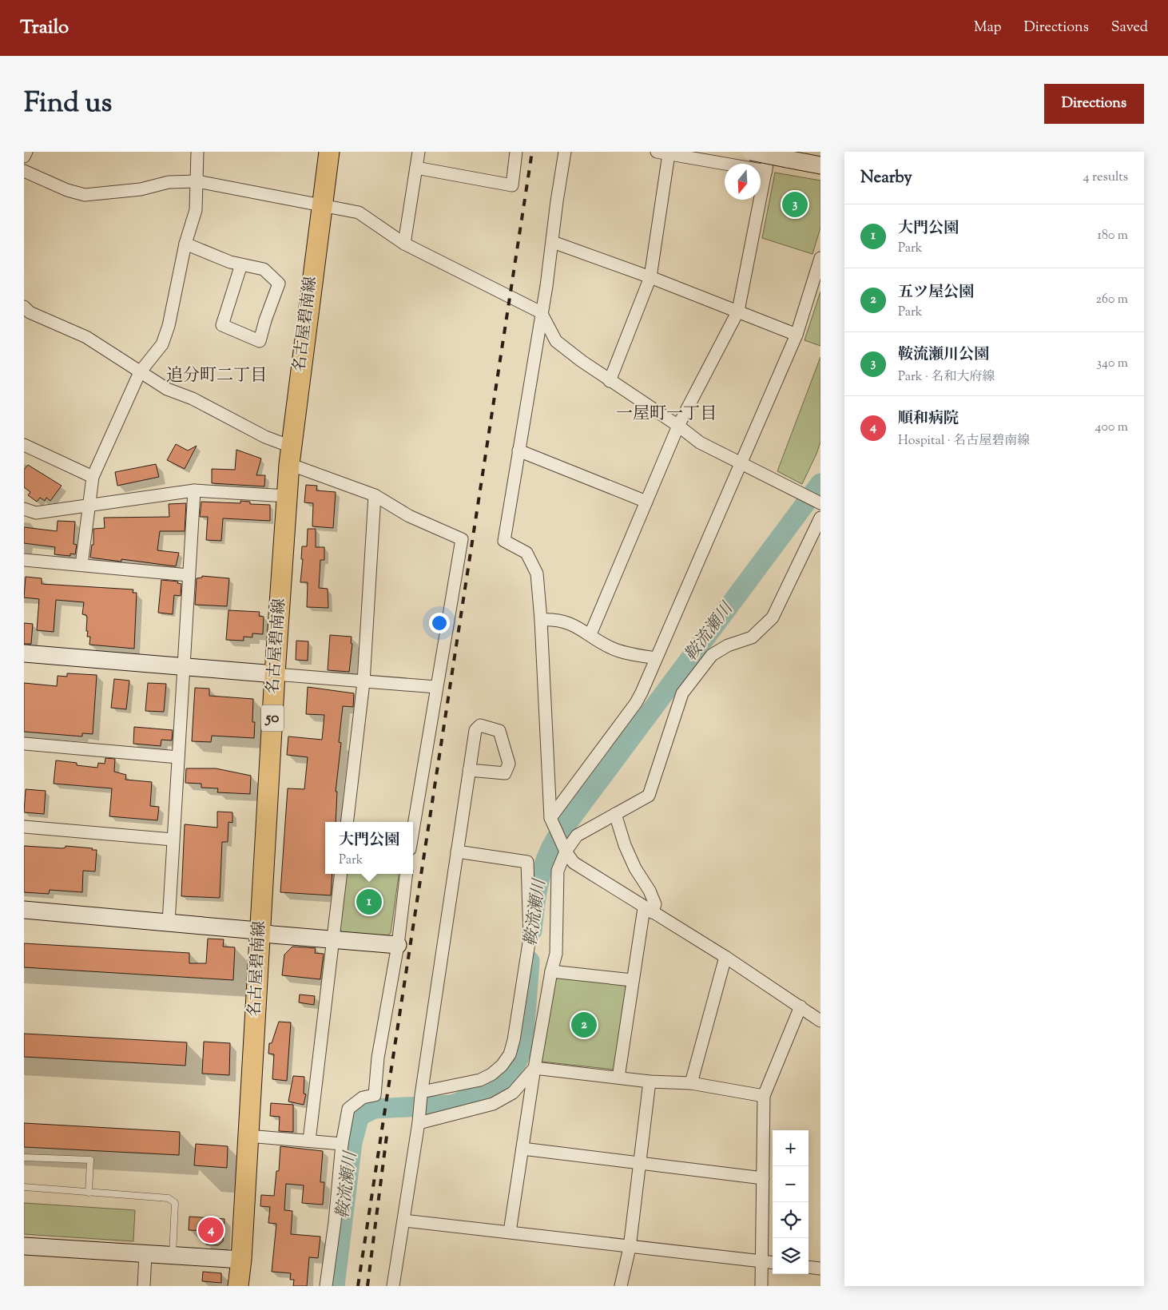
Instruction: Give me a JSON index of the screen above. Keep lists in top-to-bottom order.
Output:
{
  "streets": {
    "main road": ["名古屋碧南線", "50"]
  },
  "districts": ["追分町二丁目", "一屋町一丁目"],
  "water": ["鞍流瀬川"],
  "north": "bottom",
  "page": {
    "header": "Trailo",
    "nav": ["Map", "Directions", "Saved"],
    "title": "Find us",
    "buttons": "Directions",
    "heading": ["Nearby", "4 results"],
    "pins": [
      "3",
      "1",
      "2",
      "4"
    ],
    "list": [
      {
        "mark": "1",
        "name": "大門公園",
        "note": "Park",
        "value": "180 m"
      },
      {
        "mark": "2",
        "name": "五ツ屋公園",
        "note": "Park",
        "value": "260 m"
      },
      {
        "mark": "3",
        "name": "鞍流瀬川公園",
        "note": "Park · 名和大府線",
        "value": "340 m"
      },
      {
        "mark": "4",
        "name": "順和病院",
        "note": "Hospital · 名古屋碧南線",
        "value": "400 m"
      }
    ],
    "popup": ["大門公園", "Park"],
    "map_buttons": ["+", "−"]
  }
}
